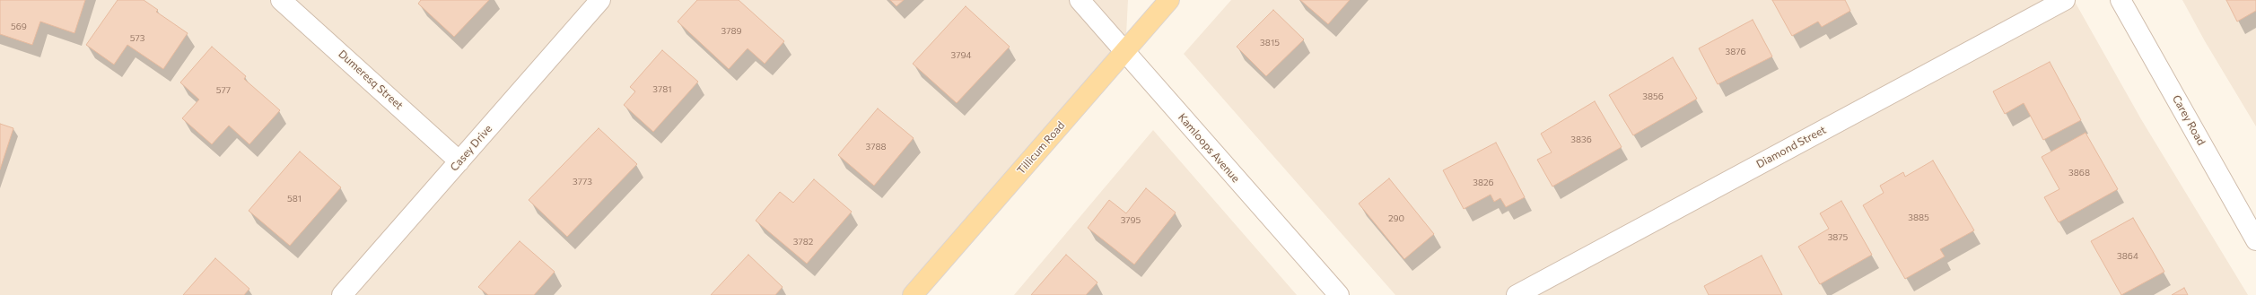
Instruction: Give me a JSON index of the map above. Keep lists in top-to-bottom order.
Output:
{
  "streets": {
    "main road": ["Tillicum Road"],
    "street": [
      "Dumeresq Street",
      "Carey Road",
      "Diamond Street",
      "Casey Drive",
      "Kamloops Avenue"
    ]
  },
  "crossings": [
    ["Dumeresq Street", "Casey Drive"],
    ["Tillicum Road", "Kamloops Avenue"]
  ],
  "house_numbers": [
    "569",
    "3789",
    "573",
    "3815",
    "3876",
    "3794",
    "3781",
    "577",
    "3856",
    "3836",
    "3788",
    "3868",
    "3773",
    "3826",
    "581",
    "3885",
    "290",
    "3795",
    "3875",
    "3782",
    "3864"
  ]
}
